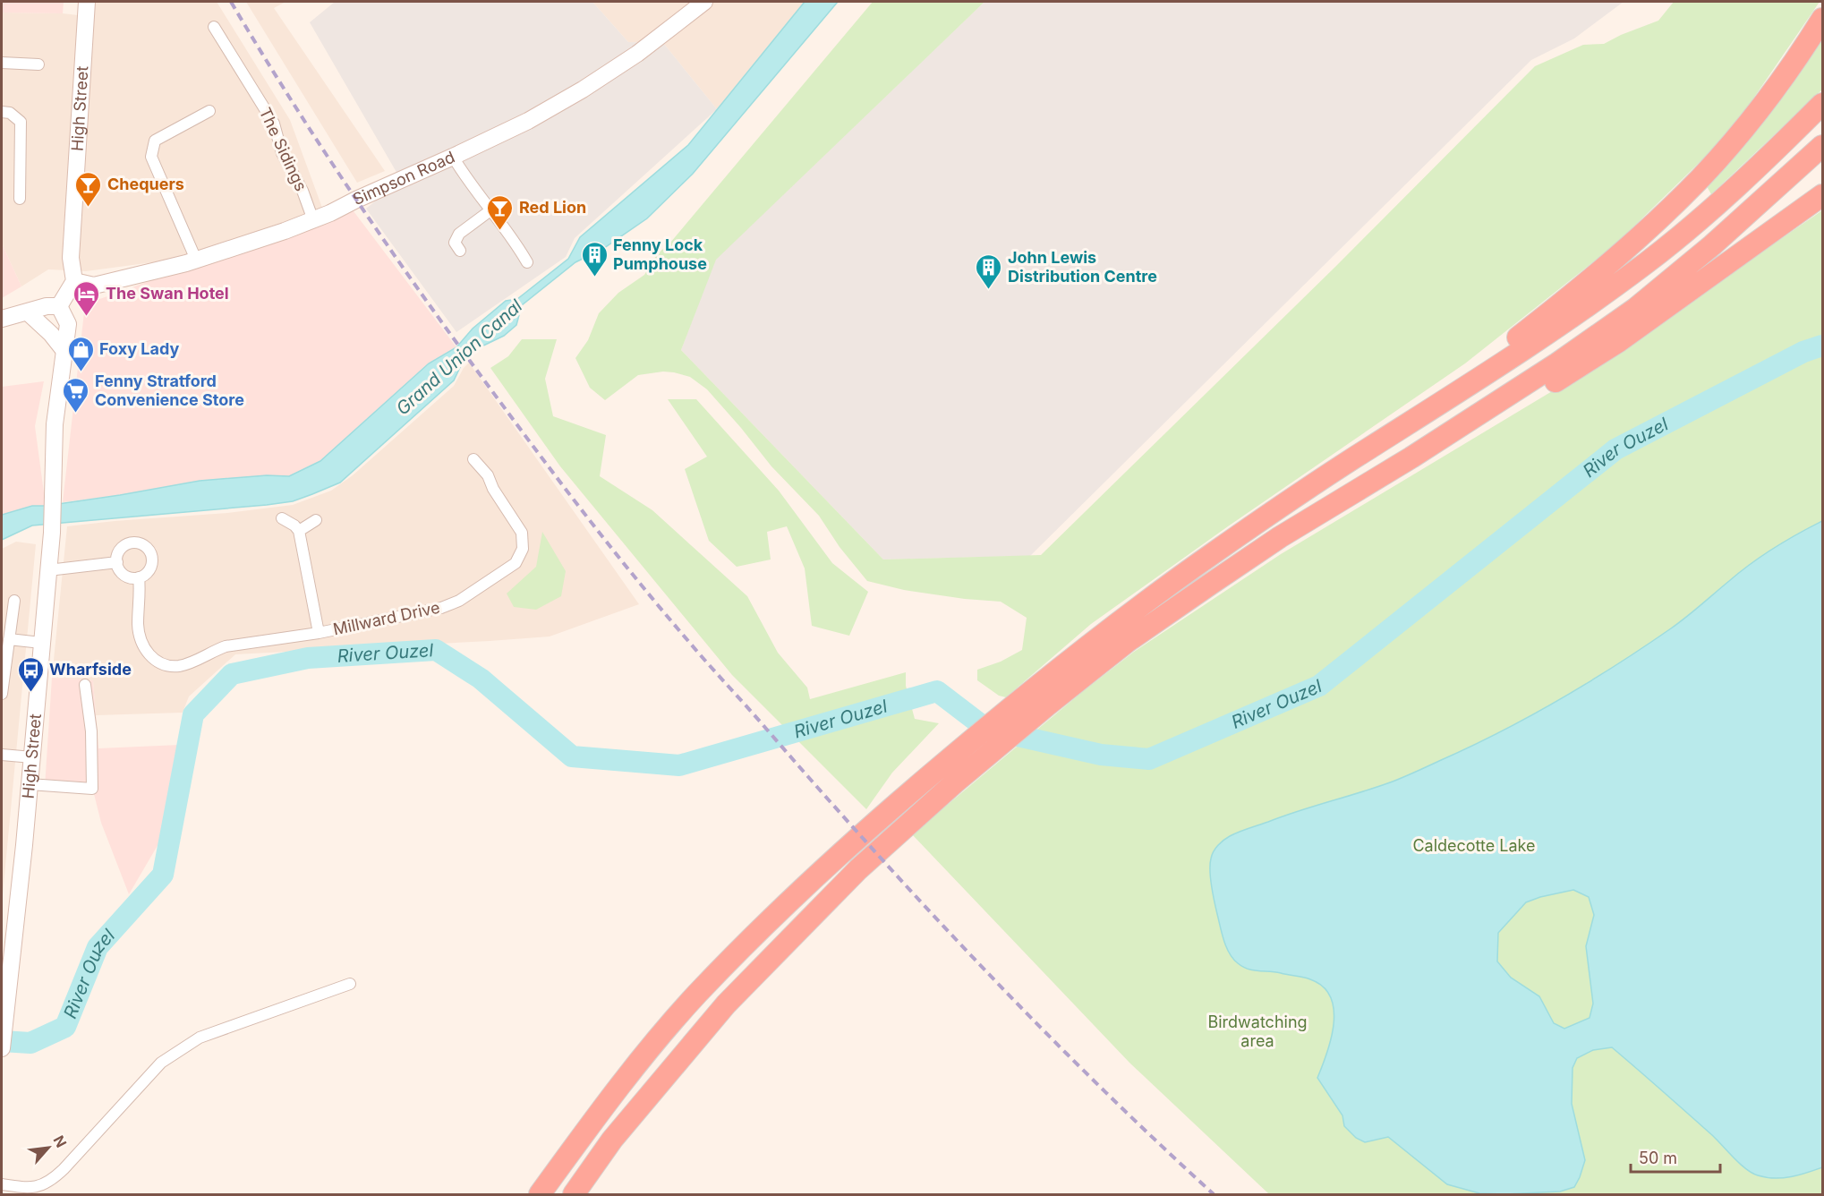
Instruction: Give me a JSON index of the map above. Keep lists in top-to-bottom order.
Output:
{
  "streets": {
    "street": [
      "High Street",
      "The Sidings",
      "Simpson Road",
      "Millward Drive"
    ]
  },
  "crossings": [
    ["High Street", "Simpson Road"],
    ["The Sidings", "Simpson Road"]
  ],
  "water": ["Grand Union Canal", "River Ouzel"],
  "parks": ["Caldecotte Lake", "Birdwatching area"],
  "places": {
    "bar": ["Chequers", "Red Lion"],
    "building": ["Fenny Lock Pumphouse", "John Lewis Distribution Centre"],
    "hotel": ["The Swan Hotel"],
    "shop": ["Foxy Lady"],
    "supermarket": ["Fenny Stratford Convenience Store"],
    "bus stop": ["Wharfside"]
  },
  "scale_bar": "50 m",
  "north": "top right"
}
